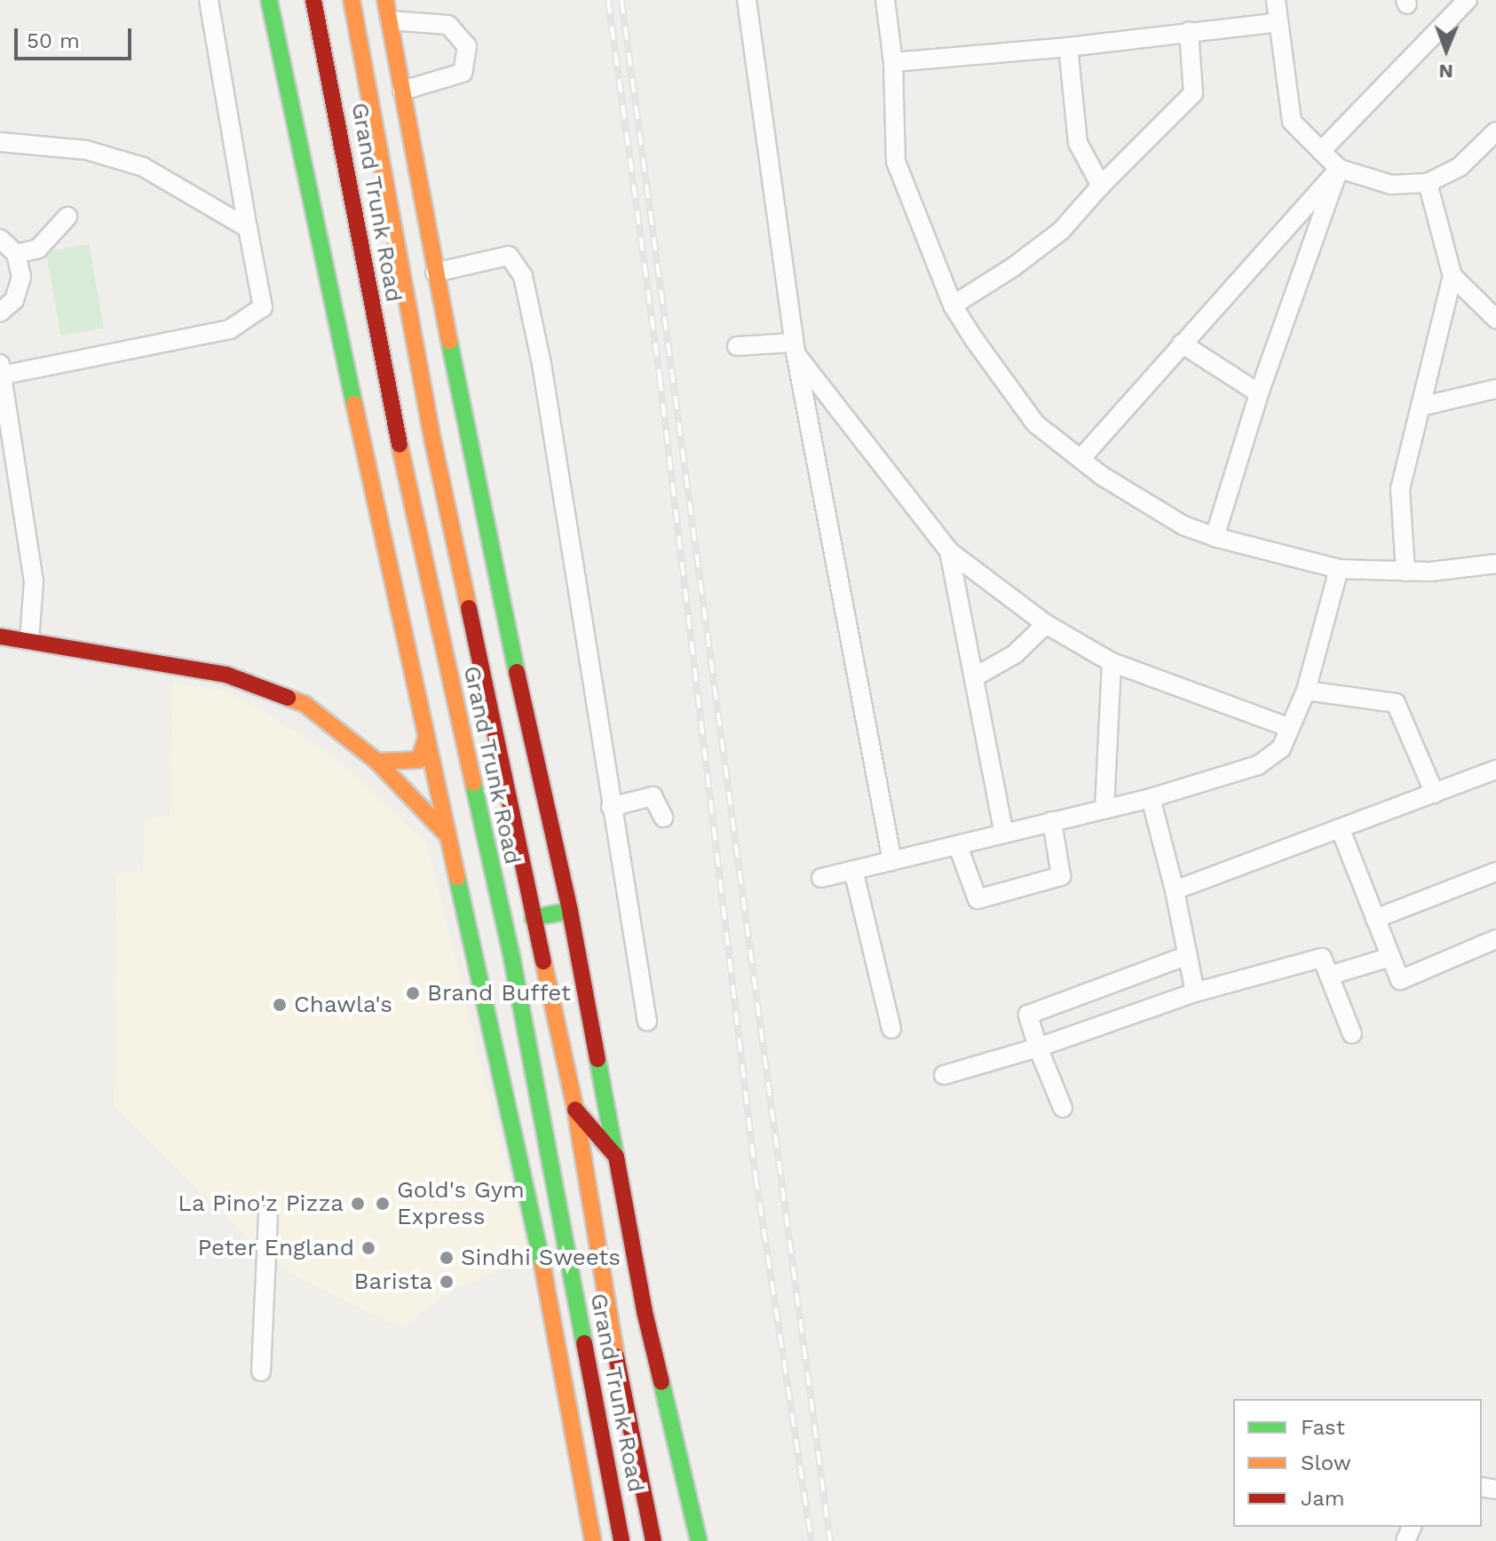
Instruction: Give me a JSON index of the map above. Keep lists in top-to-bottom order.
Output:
{
  "streets": {
    "main road": ["Grand Trunk Road"]
  },
  "places": [
    "Brand Buffet",
    "Chawla's",
    "La Pino'z Pizza",
    "Gold's Gym Express",
    "Peter England",
    "Sindhi Sweets",
    "Barista"
  ],
  "legend": ["Fast", "Slow", "Jam"],
  "scale_bar": "50 m",
  "north": "bottom"
}
